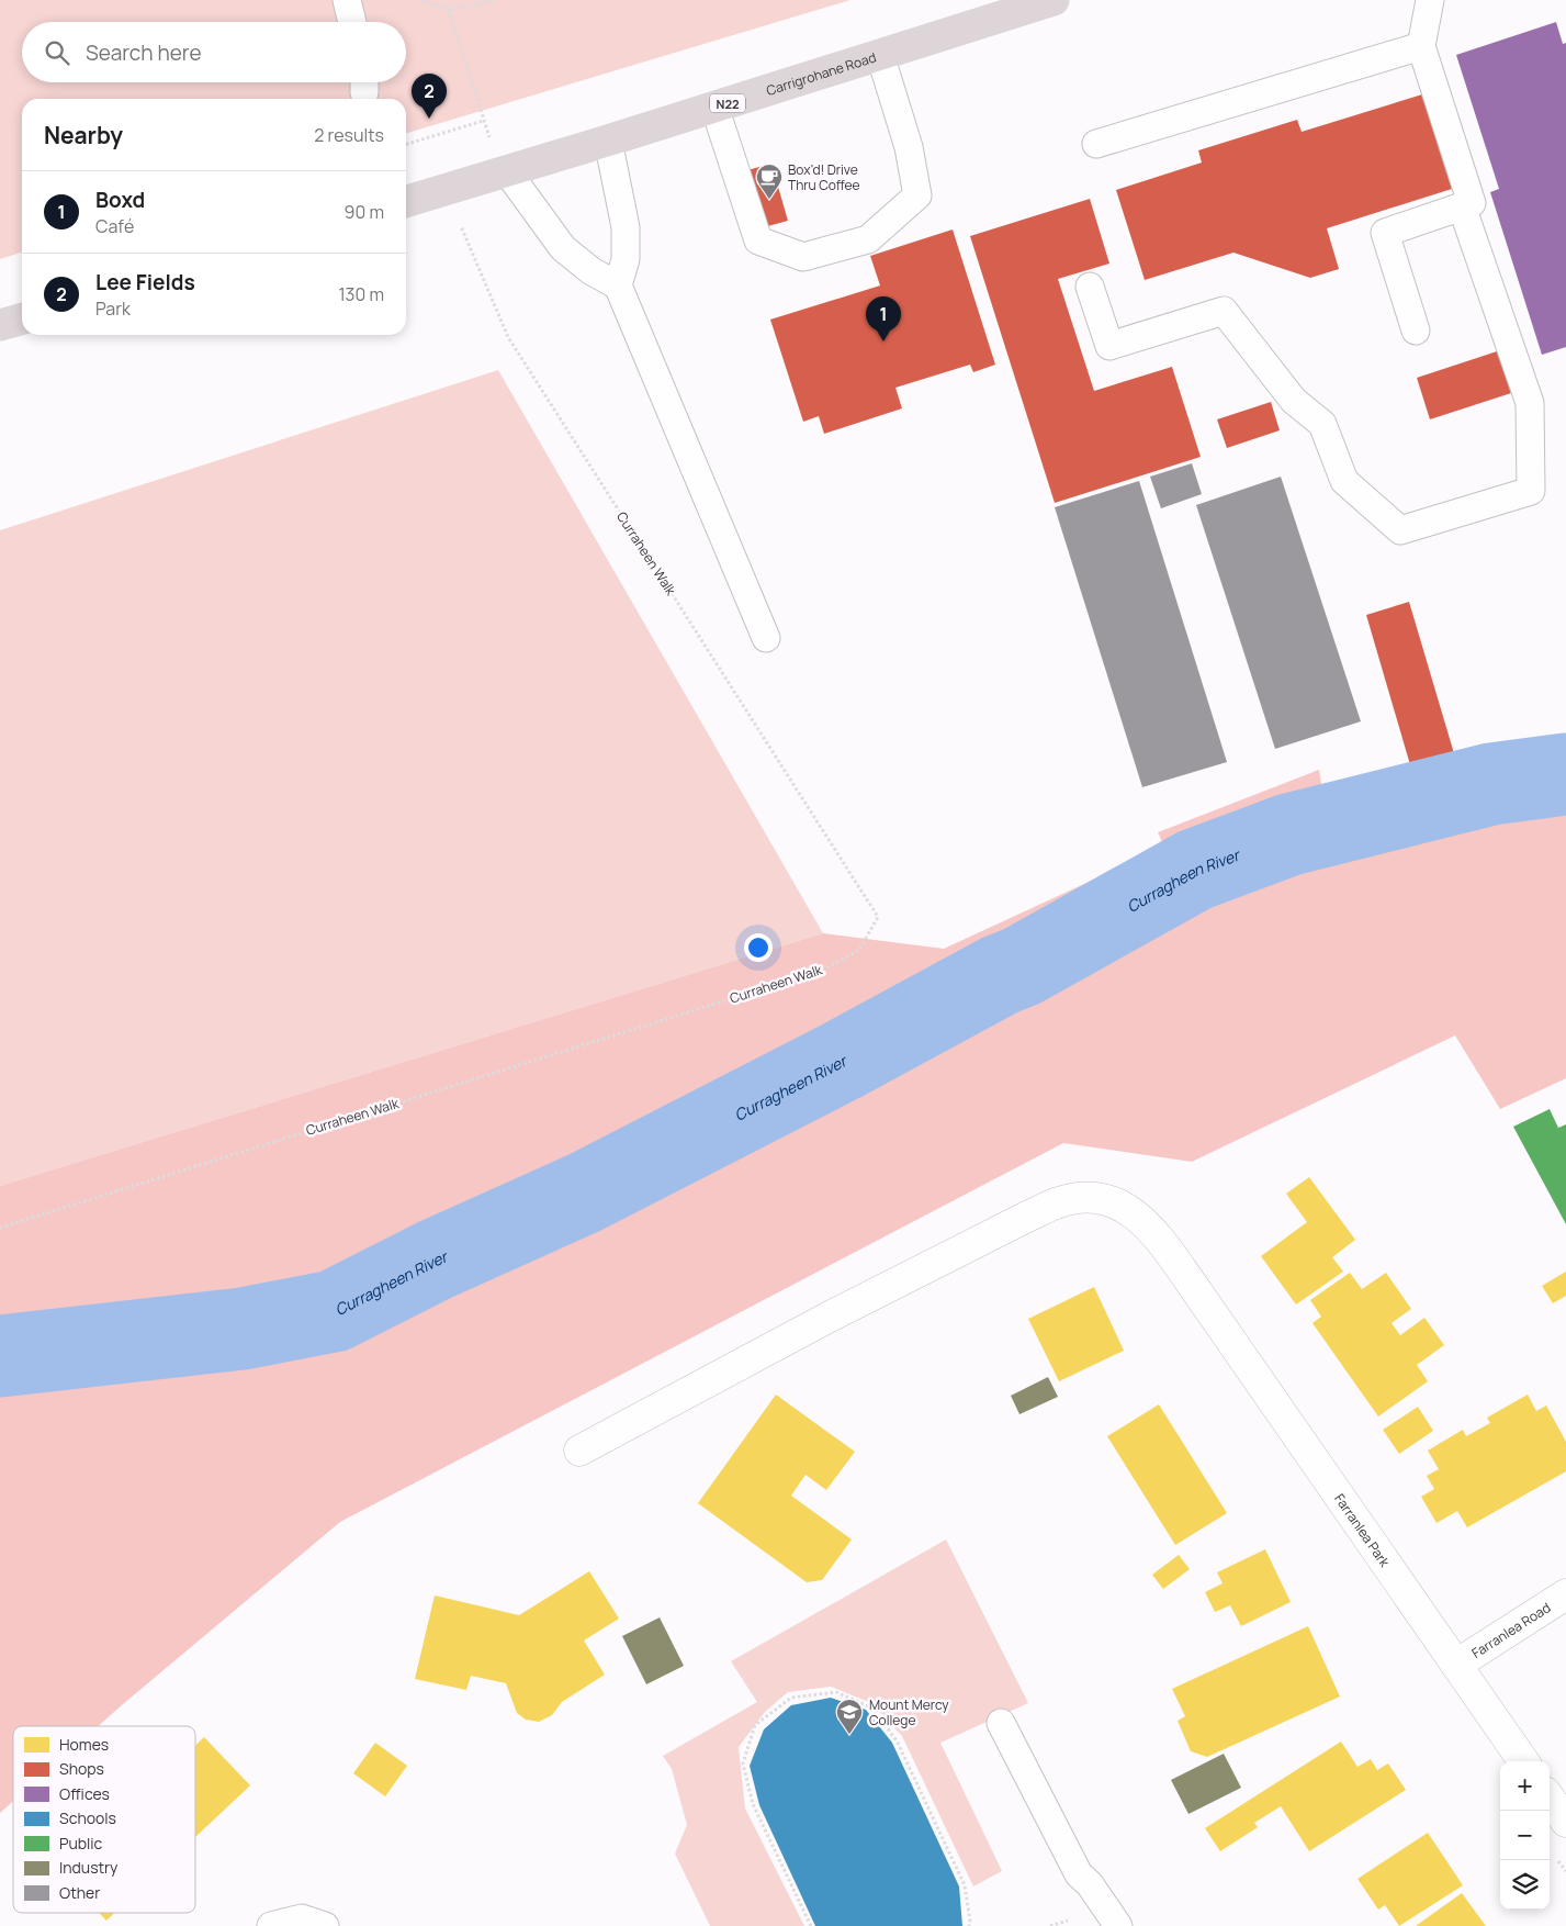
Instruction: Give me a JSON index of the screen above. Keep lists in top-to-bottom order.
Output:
{
  "streets": {
    "highway": ["Carrigrohane Road", "N22"],
    "street": ["Farranlea Park", "Farranlea Road"],
    "path": ["Curraheen Walk"]
  },
  "crossings": [
    ["Carrigrohane Road", "Curraheen Walk"],
    ["Farranlea Park", "Farranlea Road"]
  ],
  "water": ["Curragheen River"],
  "places": {
    "cafe": ["Box'd! Drive Thru Coffee"],
    "school or university": ["Mount Mercy College"]
  },
  "legend": [
    "Homes",
    "Shops",
    "Offices",
    "Schools",
    "Public",
    "Industry",
    "Other"
  ],
  "page": {
    "search": "Search here",
    "pins": ["2", "1"],
    "heading": ["Nearby", "2 results"],
    "list": [
      {
        "mark": "1",
        "name": "Boxd",
        "note": "Café",
        "value": "90 m"
      },
      {
        "mark": "2",
        "name": "Lee Fields",
        "note": "Park",
        "value": "130 m"
      }
    ],
    "map_buttons": ["+", "−"]
  }
}
